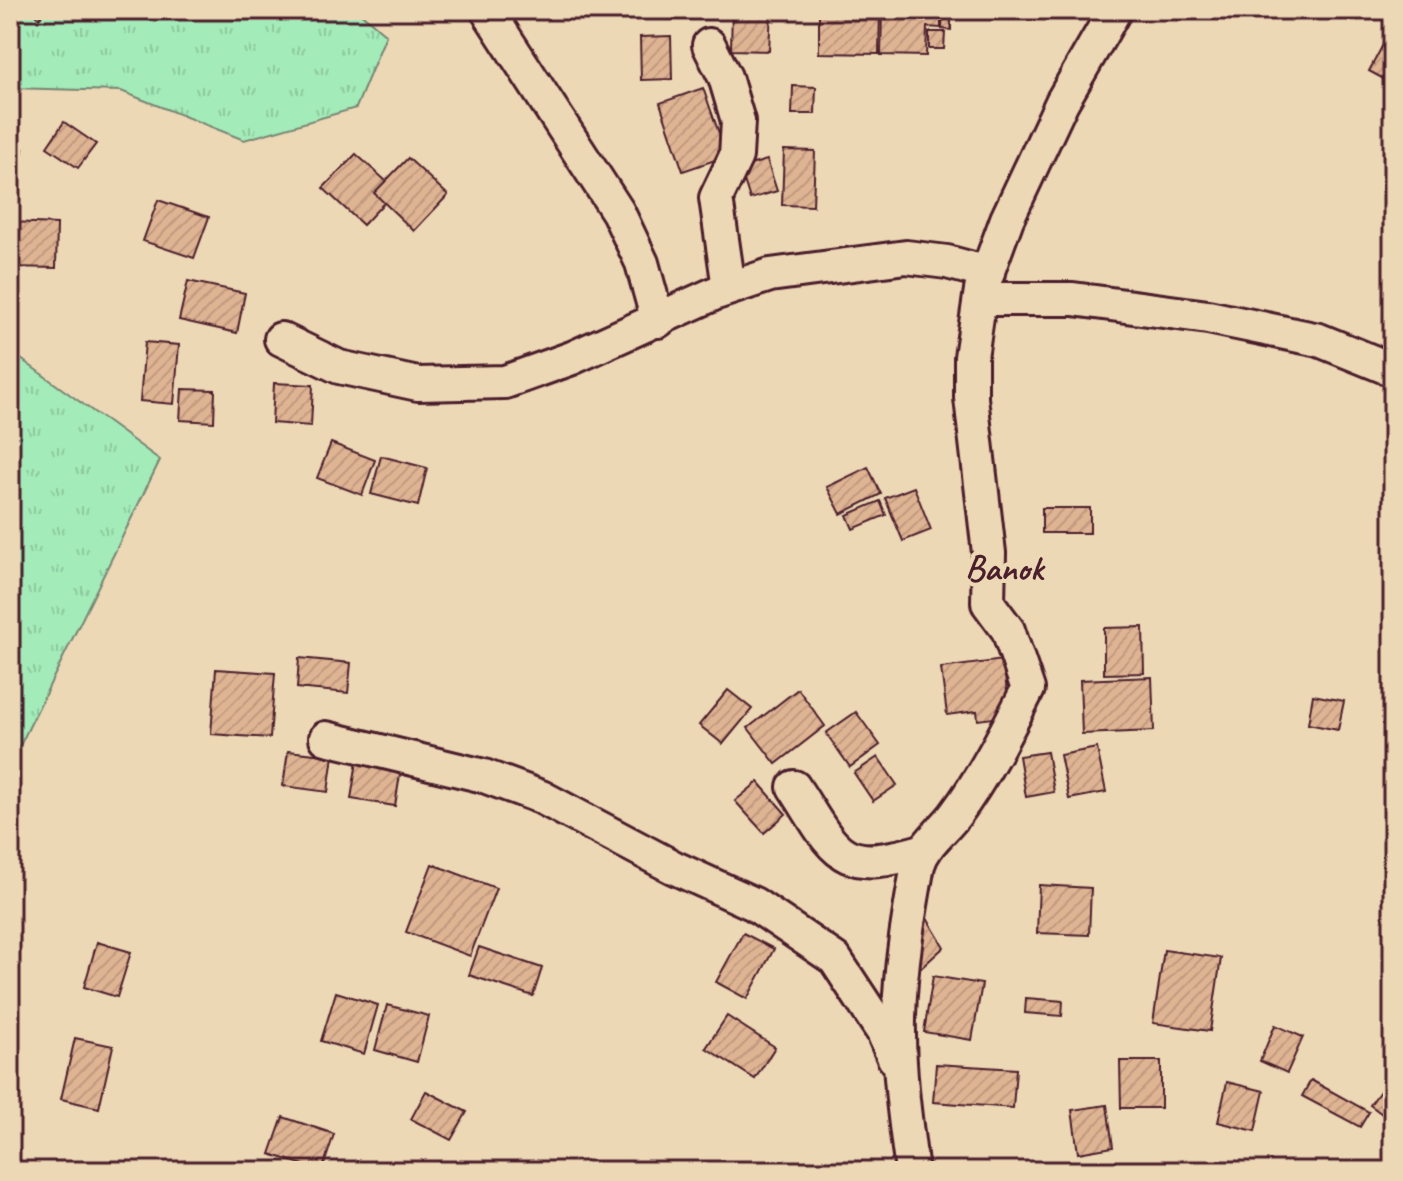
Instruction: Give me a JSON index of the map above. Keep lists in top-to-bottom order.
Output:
{
  "districts": ["Banok"]
}
